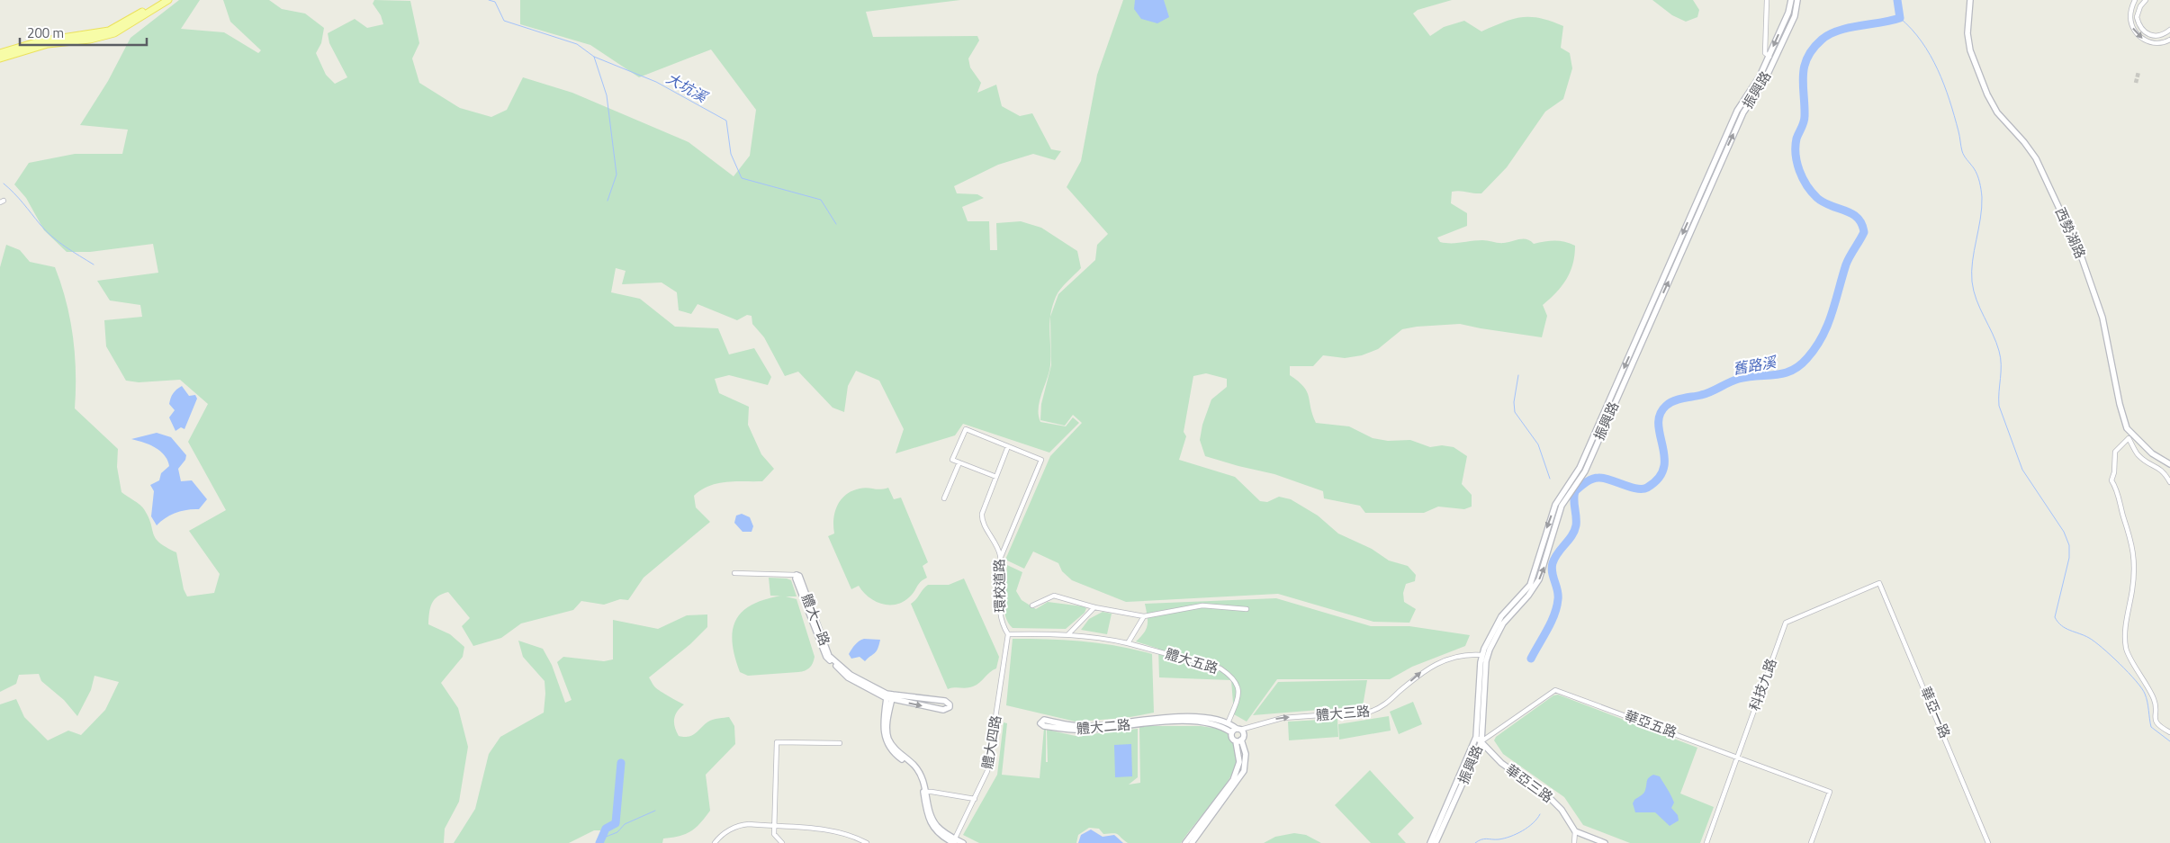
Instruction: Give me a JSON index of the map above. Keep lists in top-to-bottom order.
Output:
{
  "streets": {
    "street": [
      "振興路",
      "西勢湖路",
      "環校道路",
      "體大一路",
      "體大五路",
      "科技九路",
      "華亞一路",
      "體大三路",
      "華亞五路",
      "體大二路",
      "體大四路",
      "華亞三路"
    ]
  },
  "crossings": [
    ["振興路", "體大三路"],
    ["振興路", "華亞五路"],
    ["振興路", "華亞三路"],
    ["環校道路", "體大五路"],
    ["環校道路", "體大四路"],
    ["體大五路", "體大二路"],
    ["體大五路", "體大四路"],
    ["科技九路", "華亞一路"],
    ["科技九路", "華亞五路"],
    ["體大三路", "體大二路"],
    ["華亞五路", "華亞三路"]
  ],
  "one_way": ["體大三路"],
  "water": ["大坑溪", "舊路溪"],
  "scale_bar": "200 m"
}
